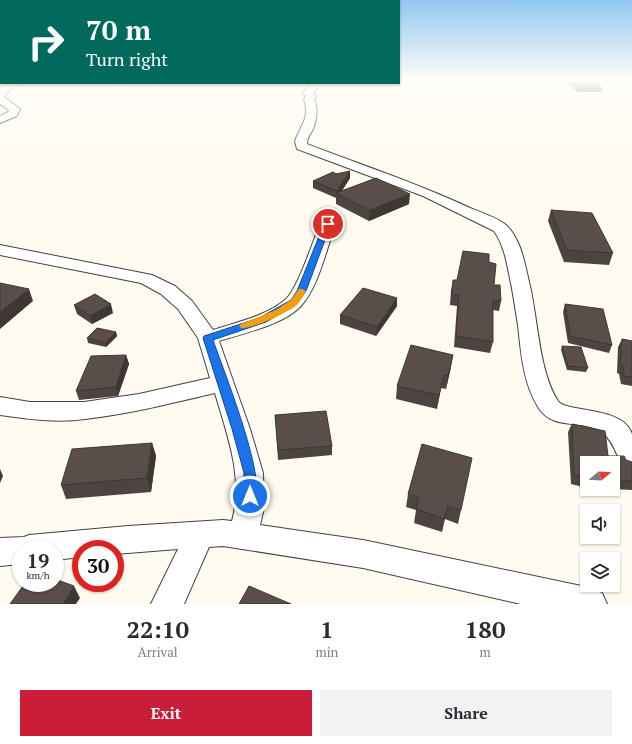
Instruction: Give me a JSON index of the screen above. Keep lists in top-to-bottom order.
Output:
{
  "north": "right",
  "page": {
    "turn": ["70 m", "Turn right"],
    "speed": "19 km/h",
    "limit": "30",
    "eta": [
      "22:10",
      "Arrival",
      "1",
      "min",
      "180",
      "m"
    ],
    "buttons": ["Exit", "Share"]
  }
}
